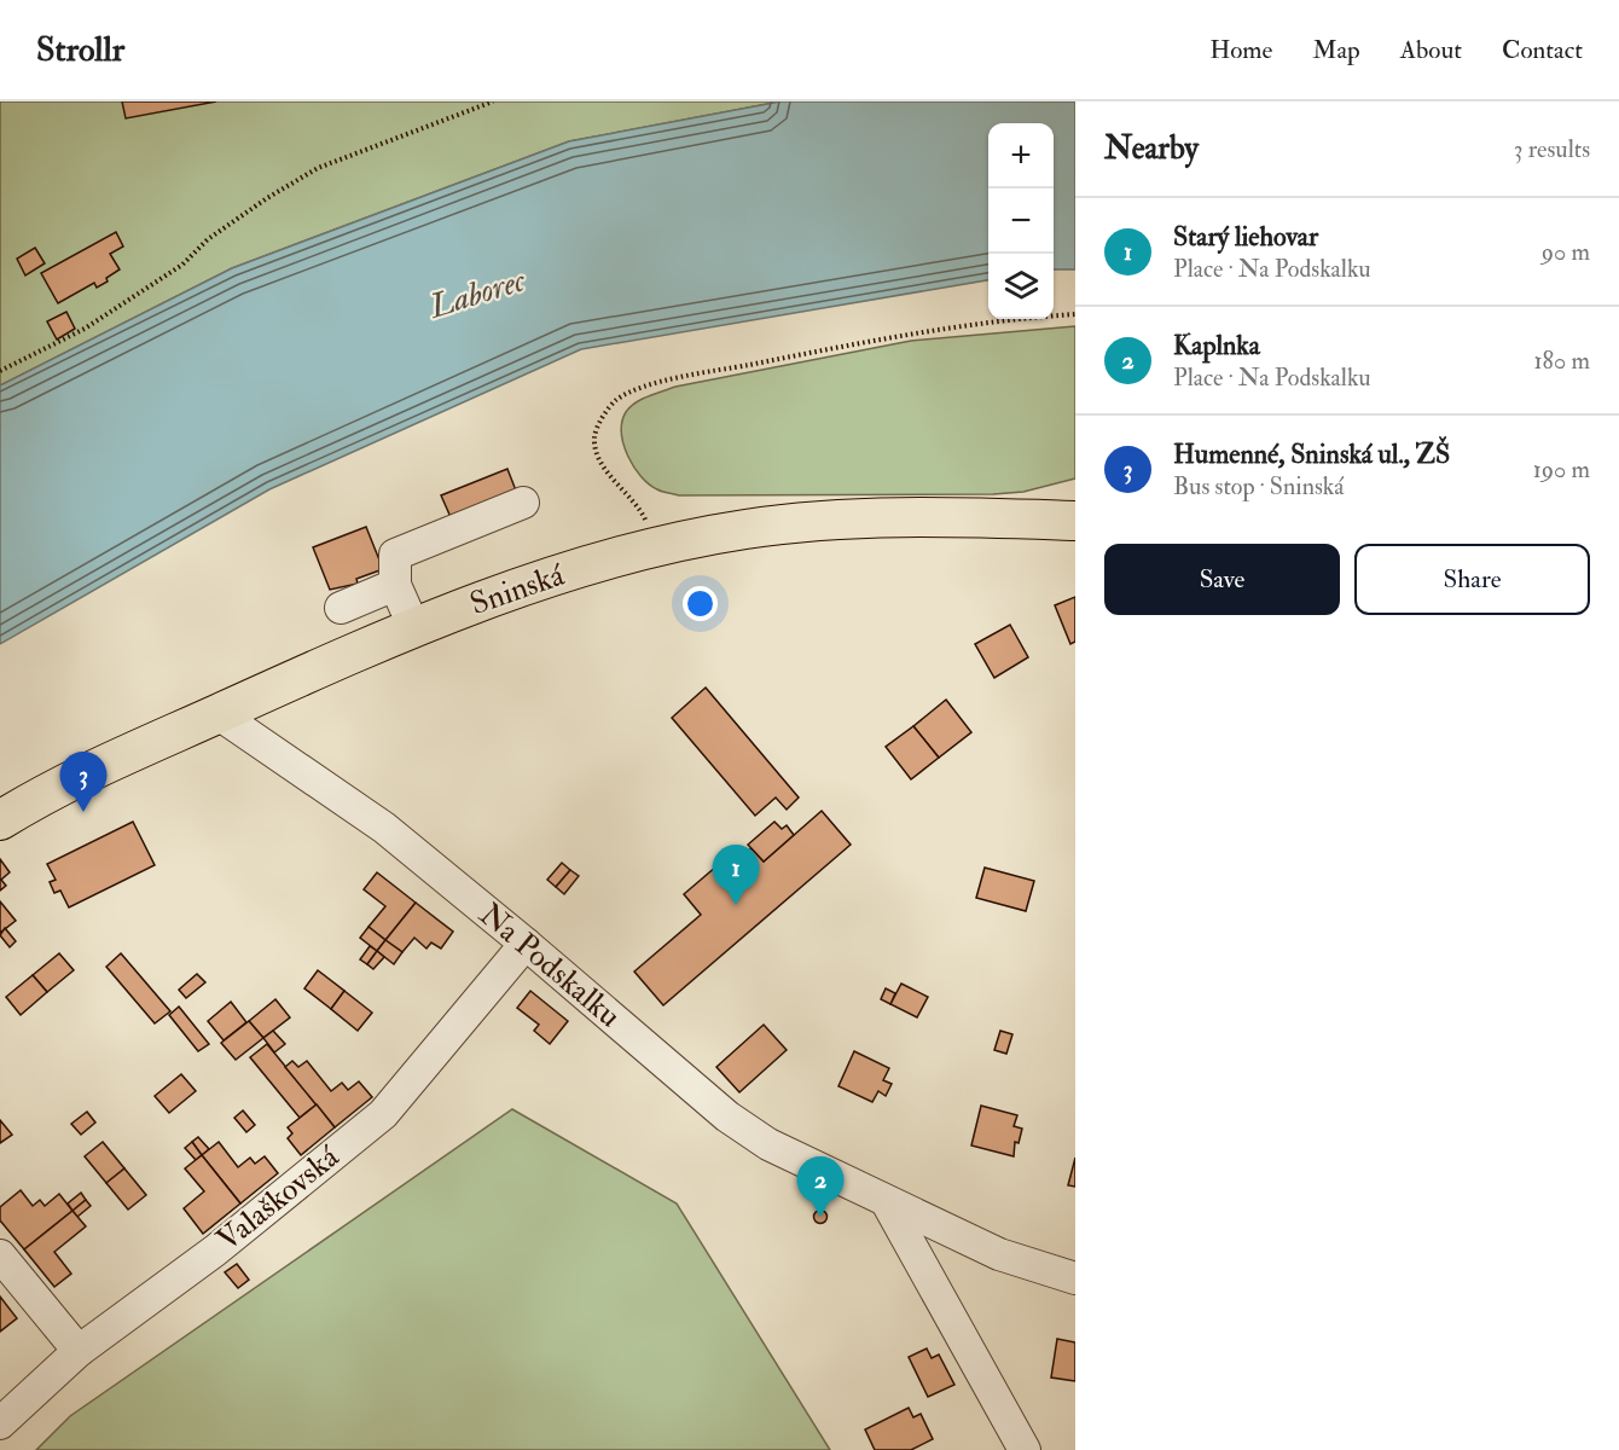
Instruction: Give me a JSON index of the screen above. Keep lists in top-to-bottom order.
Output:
{
  "streets": {
    "main road": ["Sninská"],
    "street": ["Na Podskalku", "Valaškovská"]
  },
  "crossings": [
    ["Sninská", "Na Podskalku"],
    ["Na Podskalku", "Valaškovská"]
  ],
  "water": ["Laborec"],
  "page": {
    "header": "Strollr",
    "nav": [
      "Home",
      "Map",
      "About",
      "Contact"
    ],
    "heading": ["Nearby", "3 results"],
    "map_buttons": ["+", "−"],
    "list": [
      {
        "mark": "1",
        "name": "Starý liehovar",
        "note": "Place · Na Podskalku",
        "value": "90 m"
      },
      {
        "mark": "2",
        "name": "Kaplnka",
        "note": "Place · Na Podskalku",
        "value": "180 m"
      },
      {
        "mark": "3",
        "name": "Humenné, Sninská ul., ZŠ",
        "note": "Bus stop · Sninská",
        "value": "190 m"
      }
    ],
    "buttons": ["Save", "Share"],
    "pins": ["3", "1", "2"]
  }
}
